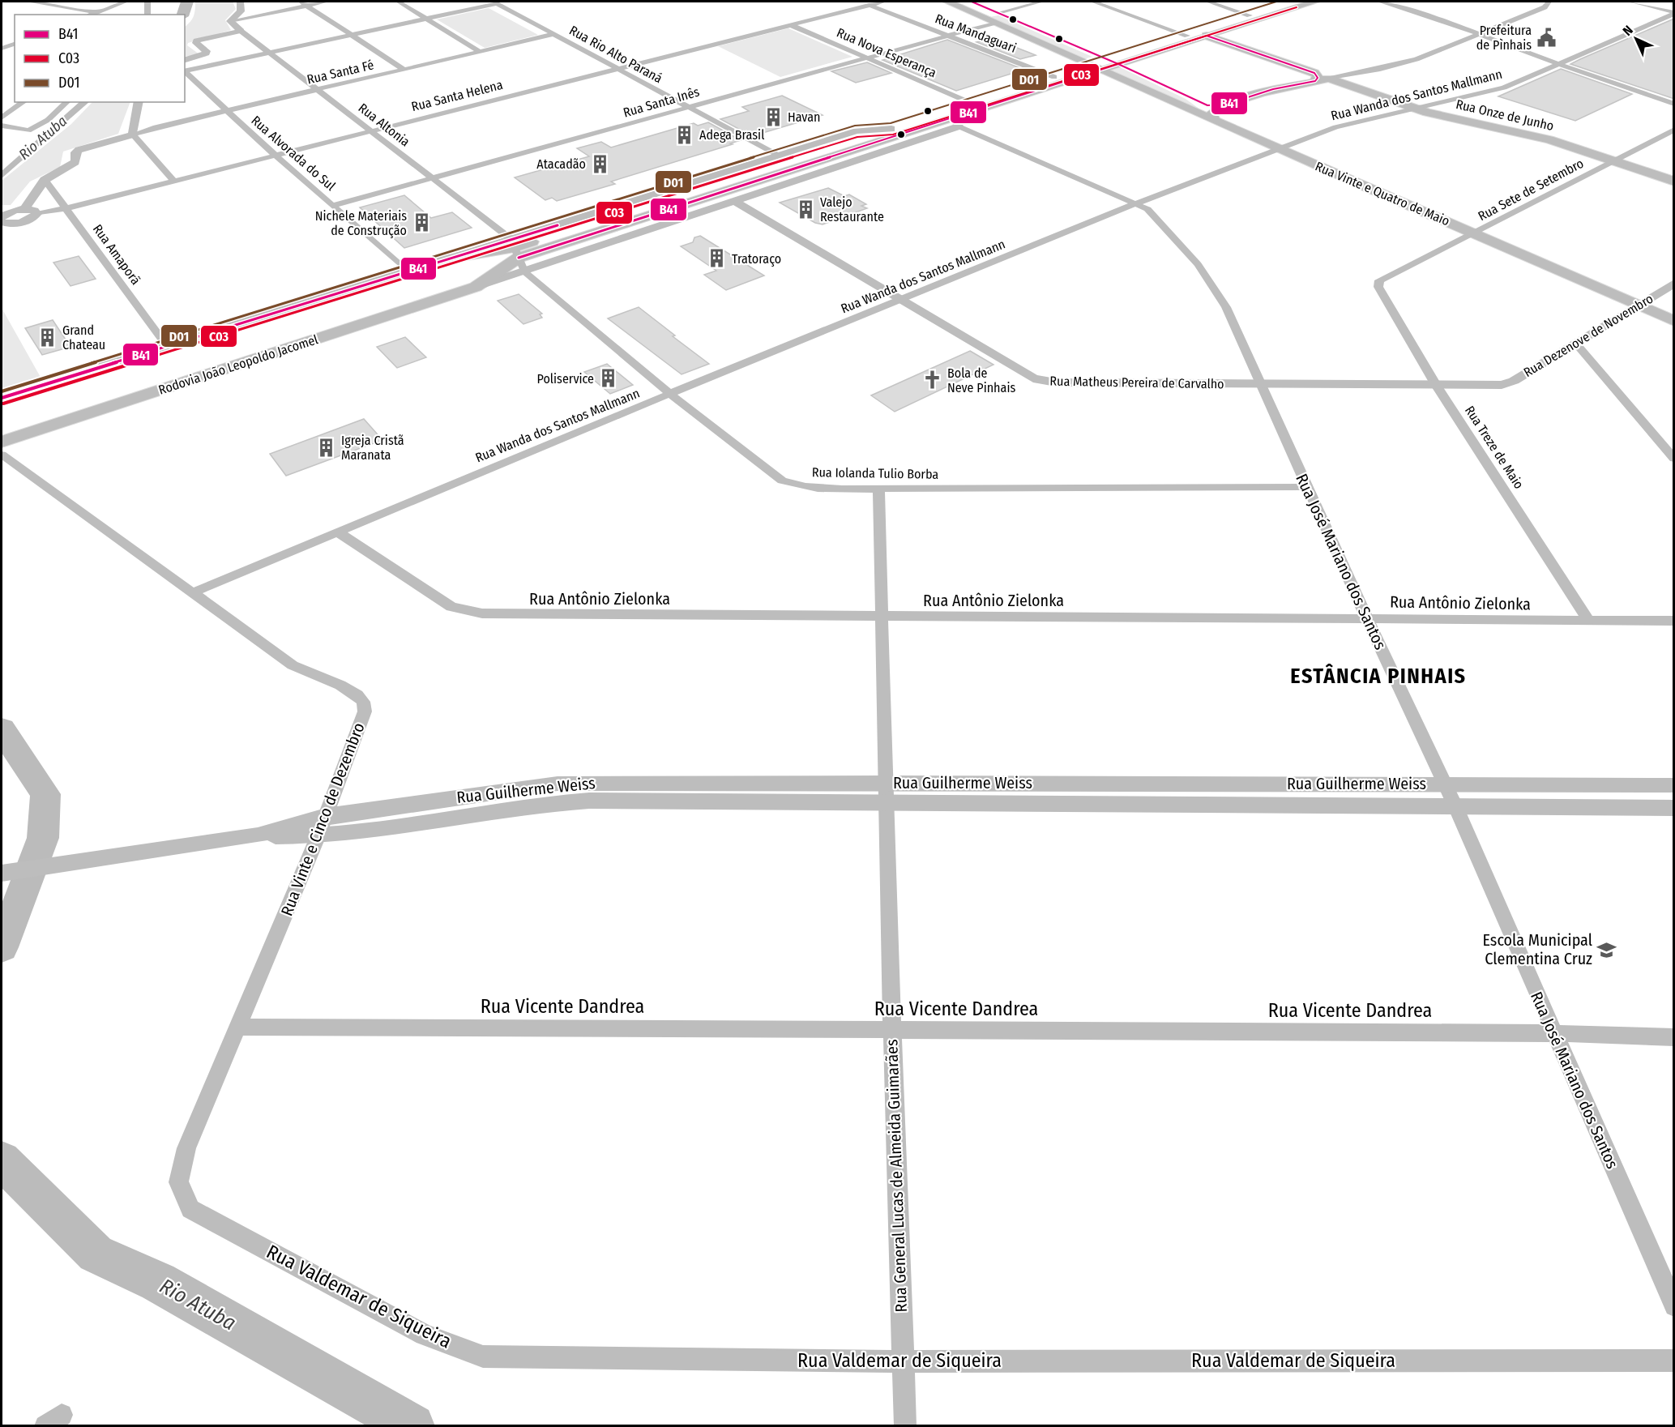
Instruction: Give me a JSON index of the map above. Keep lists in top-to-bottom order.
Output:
{
  "streets": {
    "highway": ["Rodovia João Leopoldo Jacomel"],
    "main road": ["Rua Onze de Junho", "Rua Vinte e Quatro de Maio"],
    "street": [
      "Rua Mandaguari",
      "Rua Nova Esperança",
      "Rua Rio Alto Paraná",
      "Rua Santa Fé",
      "Rua Wanda dos Santos Mallmann",
      "Rua Santa Helena",
      "Rua Santa Inês",
      "Rua Altonia",
      "Rua Alvorada do Sul",
      "Rua Sete de Setembro",
      "Rua Amaporã",
      "Rua Dezenove de Novembro",
      "Rua Matheus Pereira de Carvalho",
      "Rua Treze de Maio",
      "Rua Iolanda Tulio Borba",
      "Rua José Mariano dos Santos",
      "Rua Antônio Zielonka",
      "Rua Guilherme Weiss",
      "Rua Vinte e Cinco de Dezembro",
      "Rua Vicente Dandrea",
      "Rua General Lucas de Almeida Guimarães",
      "Rua Valdemar de Siqueira"
    ]
  },
  "crossings": [
    ["Rua Mandaguari", "Rua Santa Helena"],
    ["Rua Mandaguari", "Rua Santa Inês"],
    ["Rua Mandaguari", "Rodovia João Leopoldo Jacomel"],
    ["Rua Nova Esperança", "Rua Santa Helena"],
    ["Rua Nova Esperança", "Rua Santa Inês"],
    ["Rua Nova Esperança", "Rodovia João Leopoldo Jacomel"],
    ["Rua Rio Alto Paraná", "Rua Santa Fé"],
    ["Rua Rio Alto Paraná", "Rua Santa Helena"],
    ["Rua Rio Alto Paraná", "Rua Santa Inês"],
    ["Rua Rio Alto Paraná", "Rodovia João Leopoldo Jacomel"],
    ["Rua Santa Fé", "Rua Altonia"],
    ["Rua Santa Fé", "Rua Alvorada do Sul"],
    ["Rua Wanda dos Santos Mallmann", "Rua Onze de Junho"],
    ["Rua Wanda dos Santos Mallmann", "Rua Vinte e Quatro de Maio"],
    ["Rua Wanda dos Santos Mallmann", "Rua Matheus Pereira de Carvalho"],
    ["Rua Wanda dos Santos Mallmann", "Rua Iolanda Tulio Borba"],
    ["Rua Wanda dos Santos Mallmann", "Rua José Mariano dos Santos"],
    ["Rua Wanda dos Santos Mallmann", "Rua Antônio Zielonka"],
    ["Rua Wanda dos Santos Mallmann", "Rua Vinte e Cinco de Dezembro"],
    ["Rua Santa Helena", "Rua Altonia"],
    ["Rua Santa Helena", "Rua Alvorada do Sul"],
    ["Rua Santa Helena", "Rua Amaporã"],
    ["Rua Santa Inês", "Rua Altonia"],
    ["Rua Santa Inês", "Rua Alvorada do Sul"],
    ["Rua Onze de Junho", "Rua Sete de Setembro"],
    ["Rua Altonia", "Rodovia João Leopoldo Jacomel"],
    ["Rua Altonia", "Rua Iolanda Tulio Borba"],
    ["Rua Alvorada do Sul", "Rodovia João Leopoldo Jacomel"],
    ["Rua Sete de Setembro", "Rua Vinte e Quatro de Maio"],
    ["Rua Sete de Setembro", "Rua Treze de Maio"],
    ["Rua Vinte e Quatro de Maio", "Rua Dezenove de Novembro"],
    ["Rua Vinte e Quatro de Maio", "Rodovia João Leopoldo Jacomel"],
    ["Rua Amaporã", "Rodovia João Leopoldo Jacomel"],
    ["Rua Dezenove de Novembro", "Rua Matheus Pereira de Carvalho"],
    ["Rodovia João Leopoldo Jacomel", "Rua Matheus Pereira de Carvalho"],
    ["Rodovia João Leopoldo Jacomel", "Rua Iolanda Tulio Borba"],
    ["Rodovia João Leopoldo Jacomel", "Rua José Mariano dos Santos"],
    ["Rua Matheus Pereira de Carvalho", "Rua Treze de Maio"],
    ["Rua Matheus Pereira de Carvalho", "Rua José Mariano dos Santos"],
    ["Rua Treze de Maio", "Rua Antônio Zielonka"],
    ["Rua Iolanda Tulio Borba", "Rua José Mariano dos Santos"],
    ["Rua Iolanda Tulio Borba", "Rua General Lucas de Almeida Guimarães"],
    ["Rua José Mariano dos Santos", "Rua Antônio Zielonka"],
    ["Rua José Mariano dos Santos", "Rua Guilherme Weiss"],
    ["Rua José Mariano dos Santos", "Rua Vicente Dandrea"],
    ["Rua Antônio Zielonka", "Rua General Lucas de Almeida Guimarães"],
    ["Rua Guilherme Weiss", "Rua Vinte e Cinco de Dezembro"],
    ["Rua Guilherme Weiss", "Rua General Lucas de Almeida Guimarães"],
    ["Rua Vinte e Cinco de Dezembro", "Rua Vicente Dandrea"],
    ["Rua Vinte e Cinco de Dezembro", "Rua Valdemar de Siqueira"],
    ["Rua Vicente Dandrea", "Rua General Lucas de Almeida Guimarães"],
    ["Rua General Lucas de Almeida Guimarães", "Rua Valdemar de Siqueira"]
  ],
  "districts": ["ESTÂNCIA PINHAIS"],
  "water": ["Rio Atuba"],
  "places": {
    "public building": ["Prefeitura de Pìnhais"],
    "building": [
      "Havan",
      "Adega Brasil",
      "Atacadão",
      "Valejo Restaurante",
      "Nichele Materiais de Construção",
      "Tratoraço",
      "Grand Chateau",
      "Poliservice",
      "Igreja Cristã Maranata"
    ],
    "church": ["Bola de Neve Pinhais"],
    "school or university": ["Escola Municipal Clementina Cruz"]
  },
  "lines": ["transit line B41", "transit line D01", "transit line C03"],
  "legend": ["B41", "C03", "D01"],
  "north": "top left"
}
